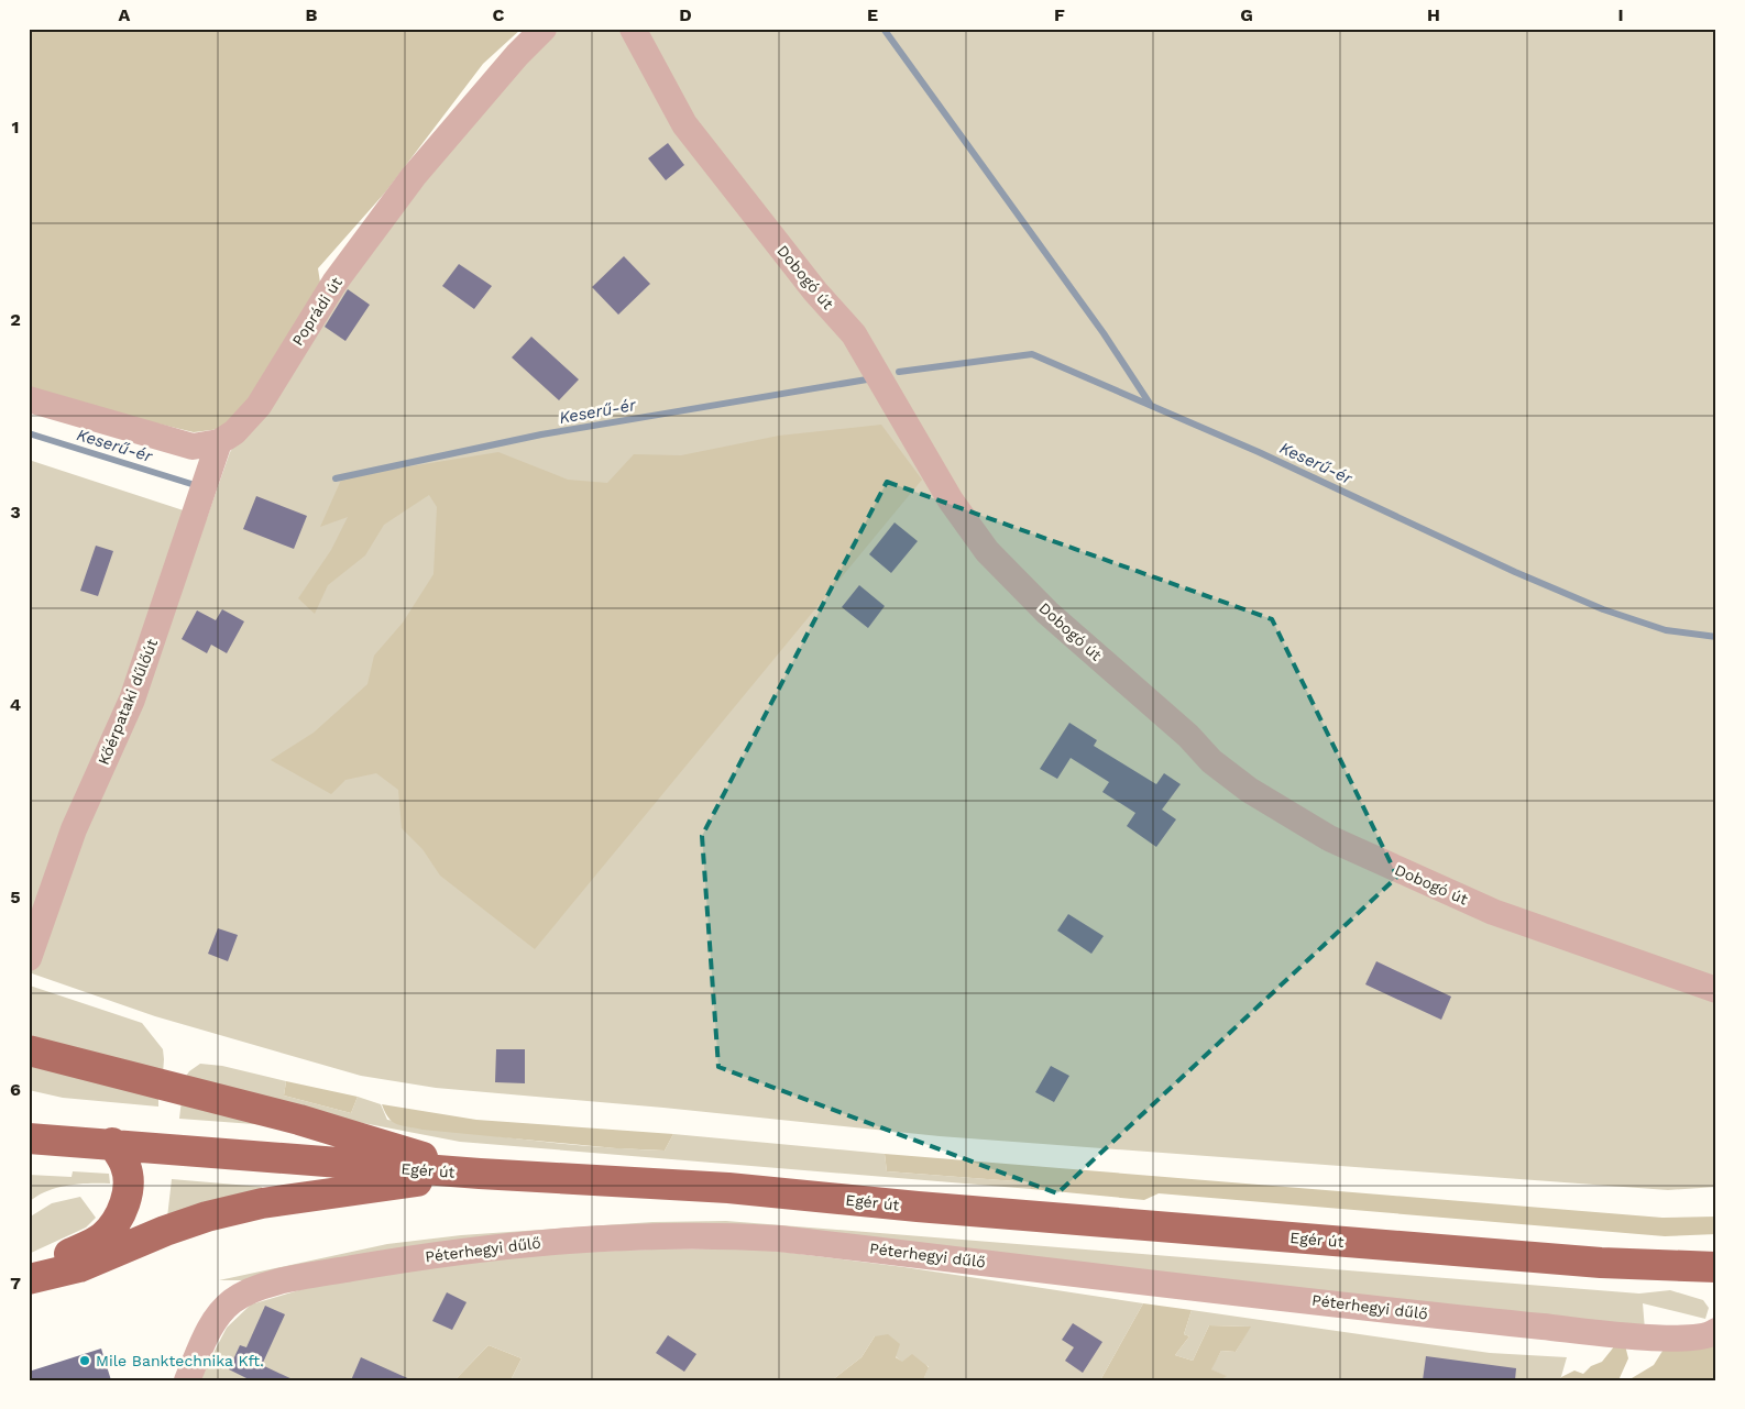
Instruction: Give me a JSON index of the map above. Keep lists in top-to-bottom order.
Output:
{
  "streets": {
    "main road": ["Egér út"],
    "street": [
      "Dobogó út",
      "Poprádi út",
      "Kőérpataki dűlőút",
      "Péterhegyi dűlő"
    ]
  },
  "crossings": [
    ["Poprádi út", "Kőérpataki dűlőút"]
  ],
  "water": ["Keserű-ér"],
  "places": ["Mile Banktechnika Kft."],
  "grid": {
    "columns": [
      "A",
      "B",
      "C",
      "D",
      "E",
      "F",
      "G",
      "H",
      "I"
    ],
    "rows": [
      "1",
      "2",
      "3",
      "4",
      "5",
      "6",
      "7"
    ]
  }
}
